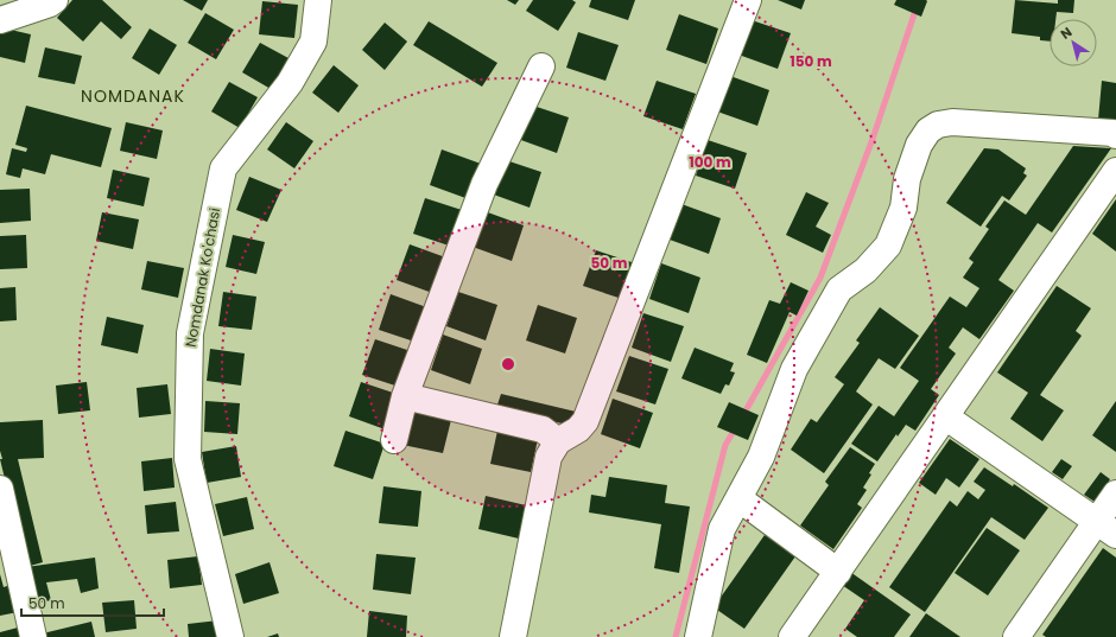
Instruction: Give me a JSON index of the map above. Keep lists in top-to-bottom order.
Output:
{
  "streets": {
    "street": ["Nomdanak Ko'chasi"]
  },
  "districts": ["NOMDANAK"],
  "scale_bar": "50 m",
  "north": "top left",
  "rings": ["150 m", "100 m", "50 m"]
}
